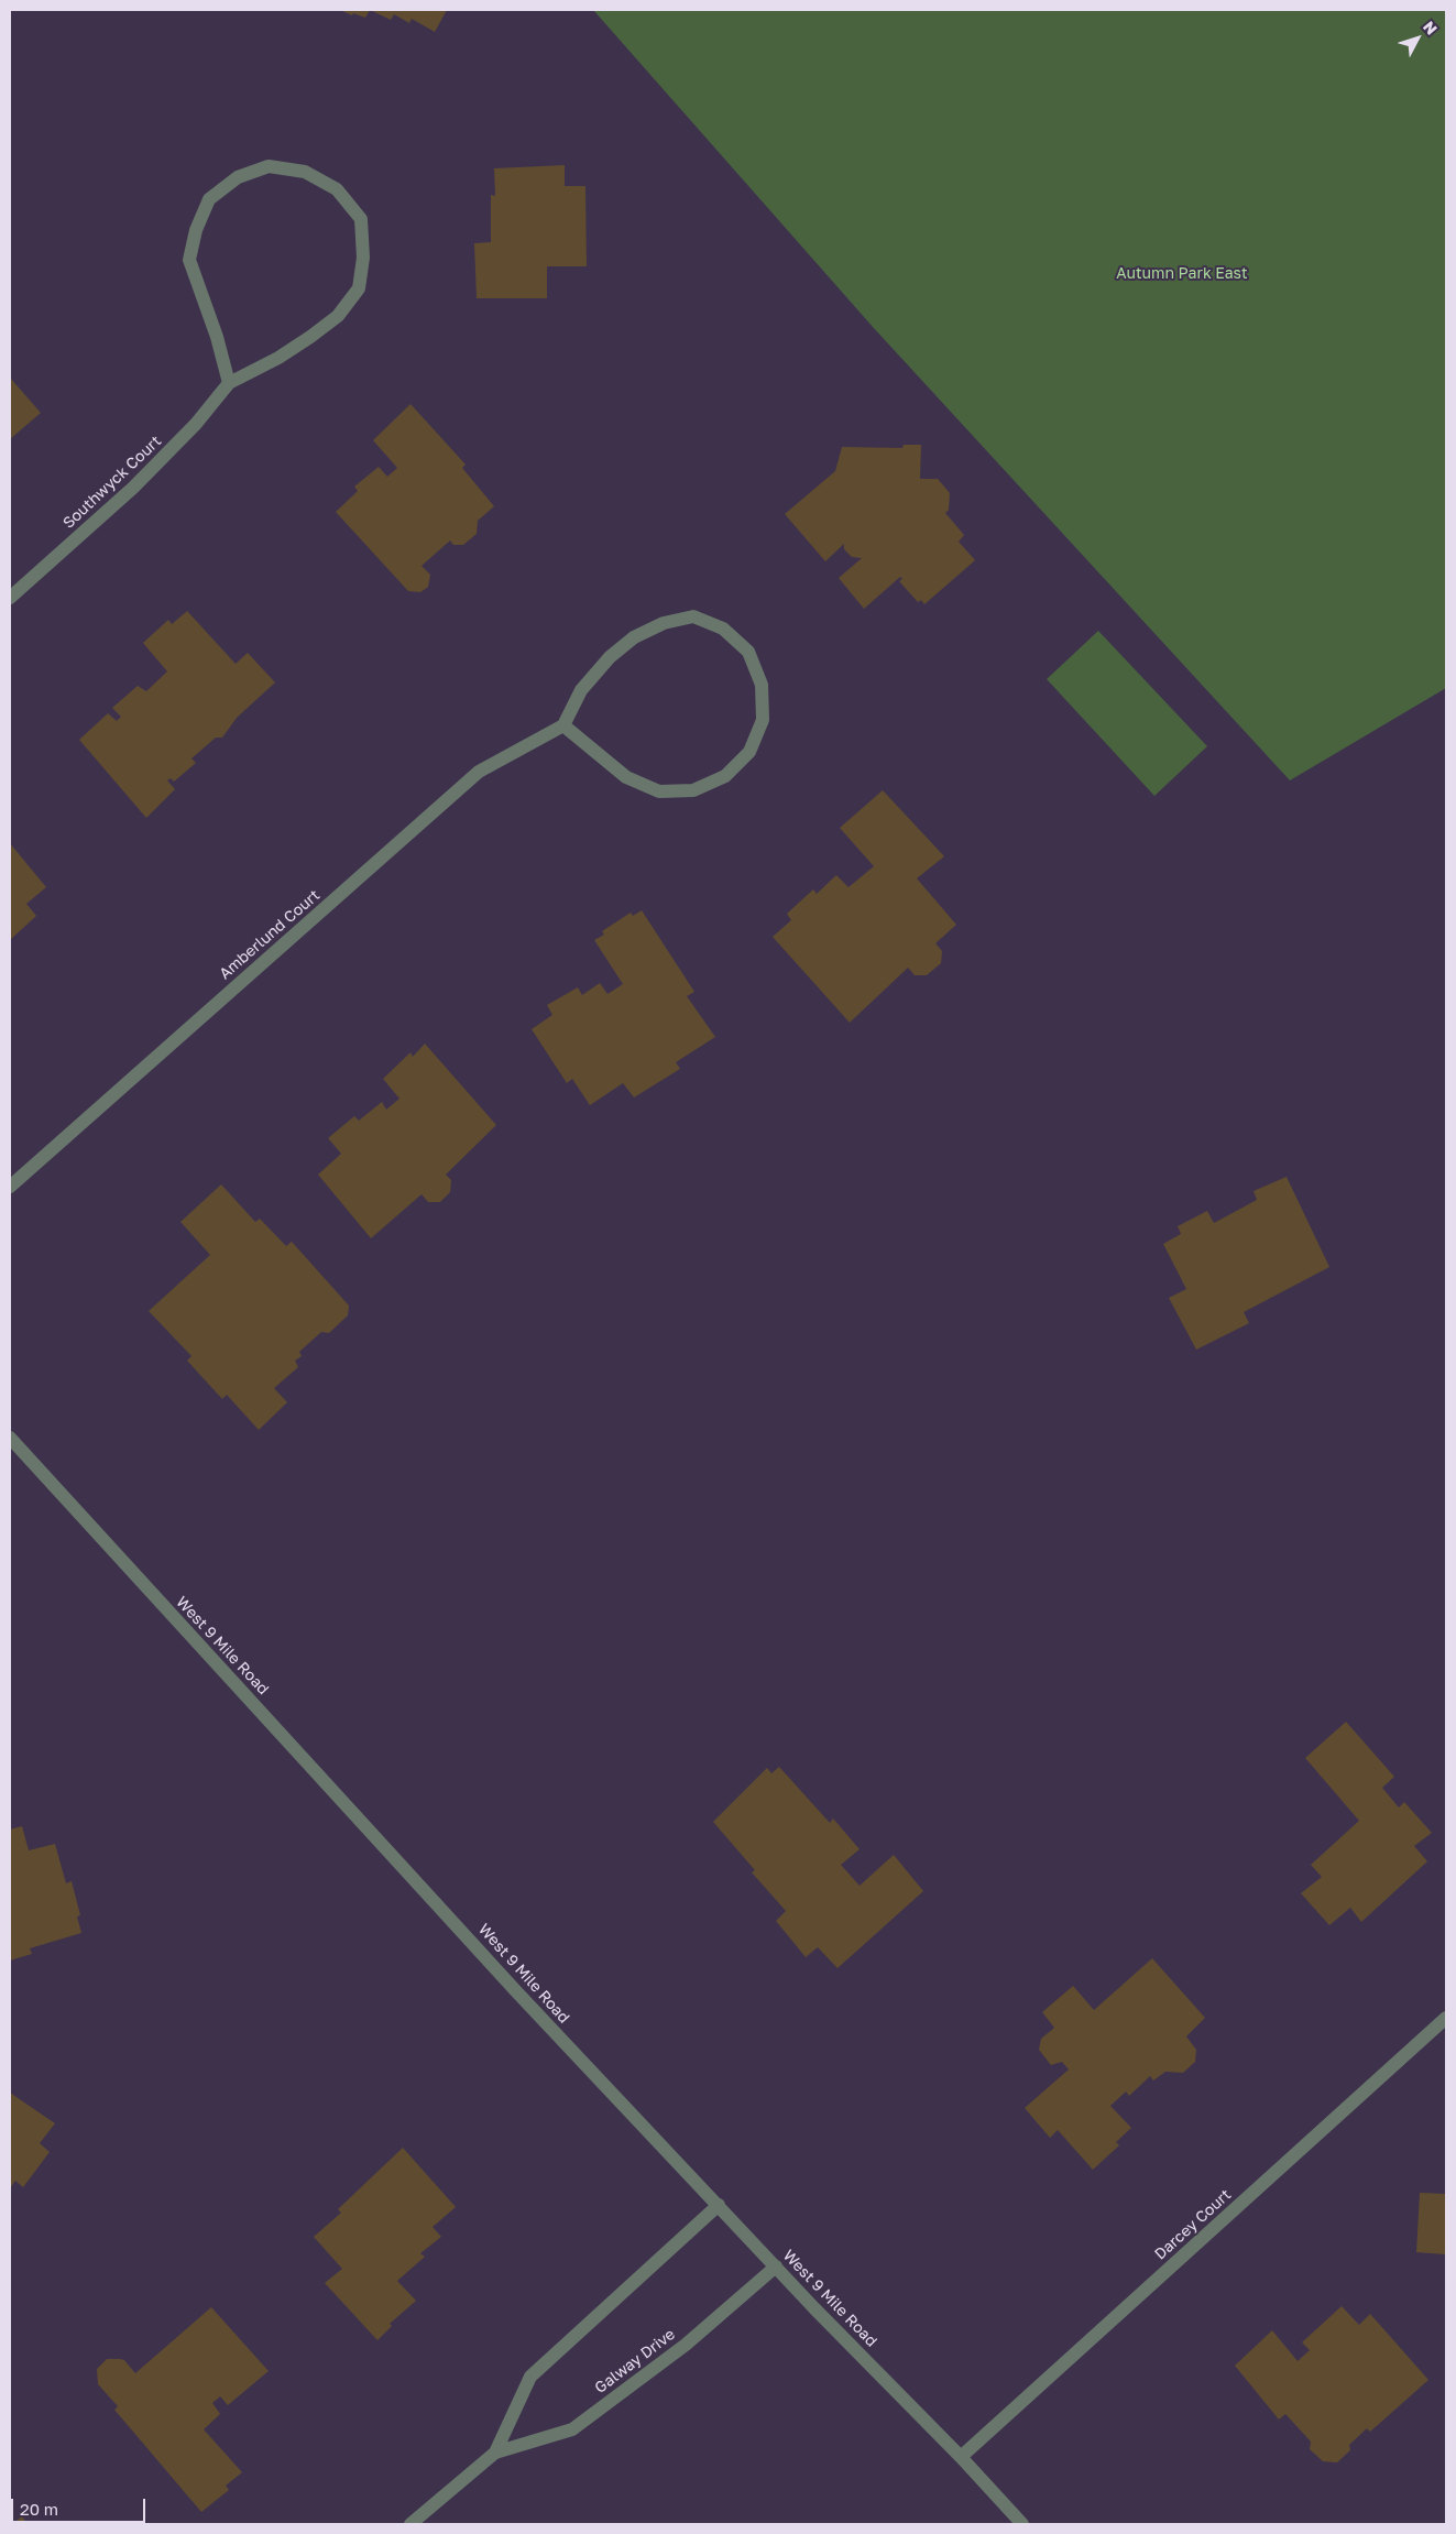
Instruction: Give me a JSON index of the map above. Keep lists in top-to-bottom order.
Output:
{
  "streets": {
    "street": [
      "Southwyck Court",
      "Amberlund Court",
      "West 9 Mile Road",
      "Darcey Court",
      "Galway Drive"
    ]
  },
  "crossings": [
    ["West 9 Mile Road", "Darcey Court"],
    ["West 9 Mile Road", "Galway Drive"]
  ],
  "parks": ["Autumn Park East"],
  "scale_bar": "20 m",
  "north": "top right"
}
